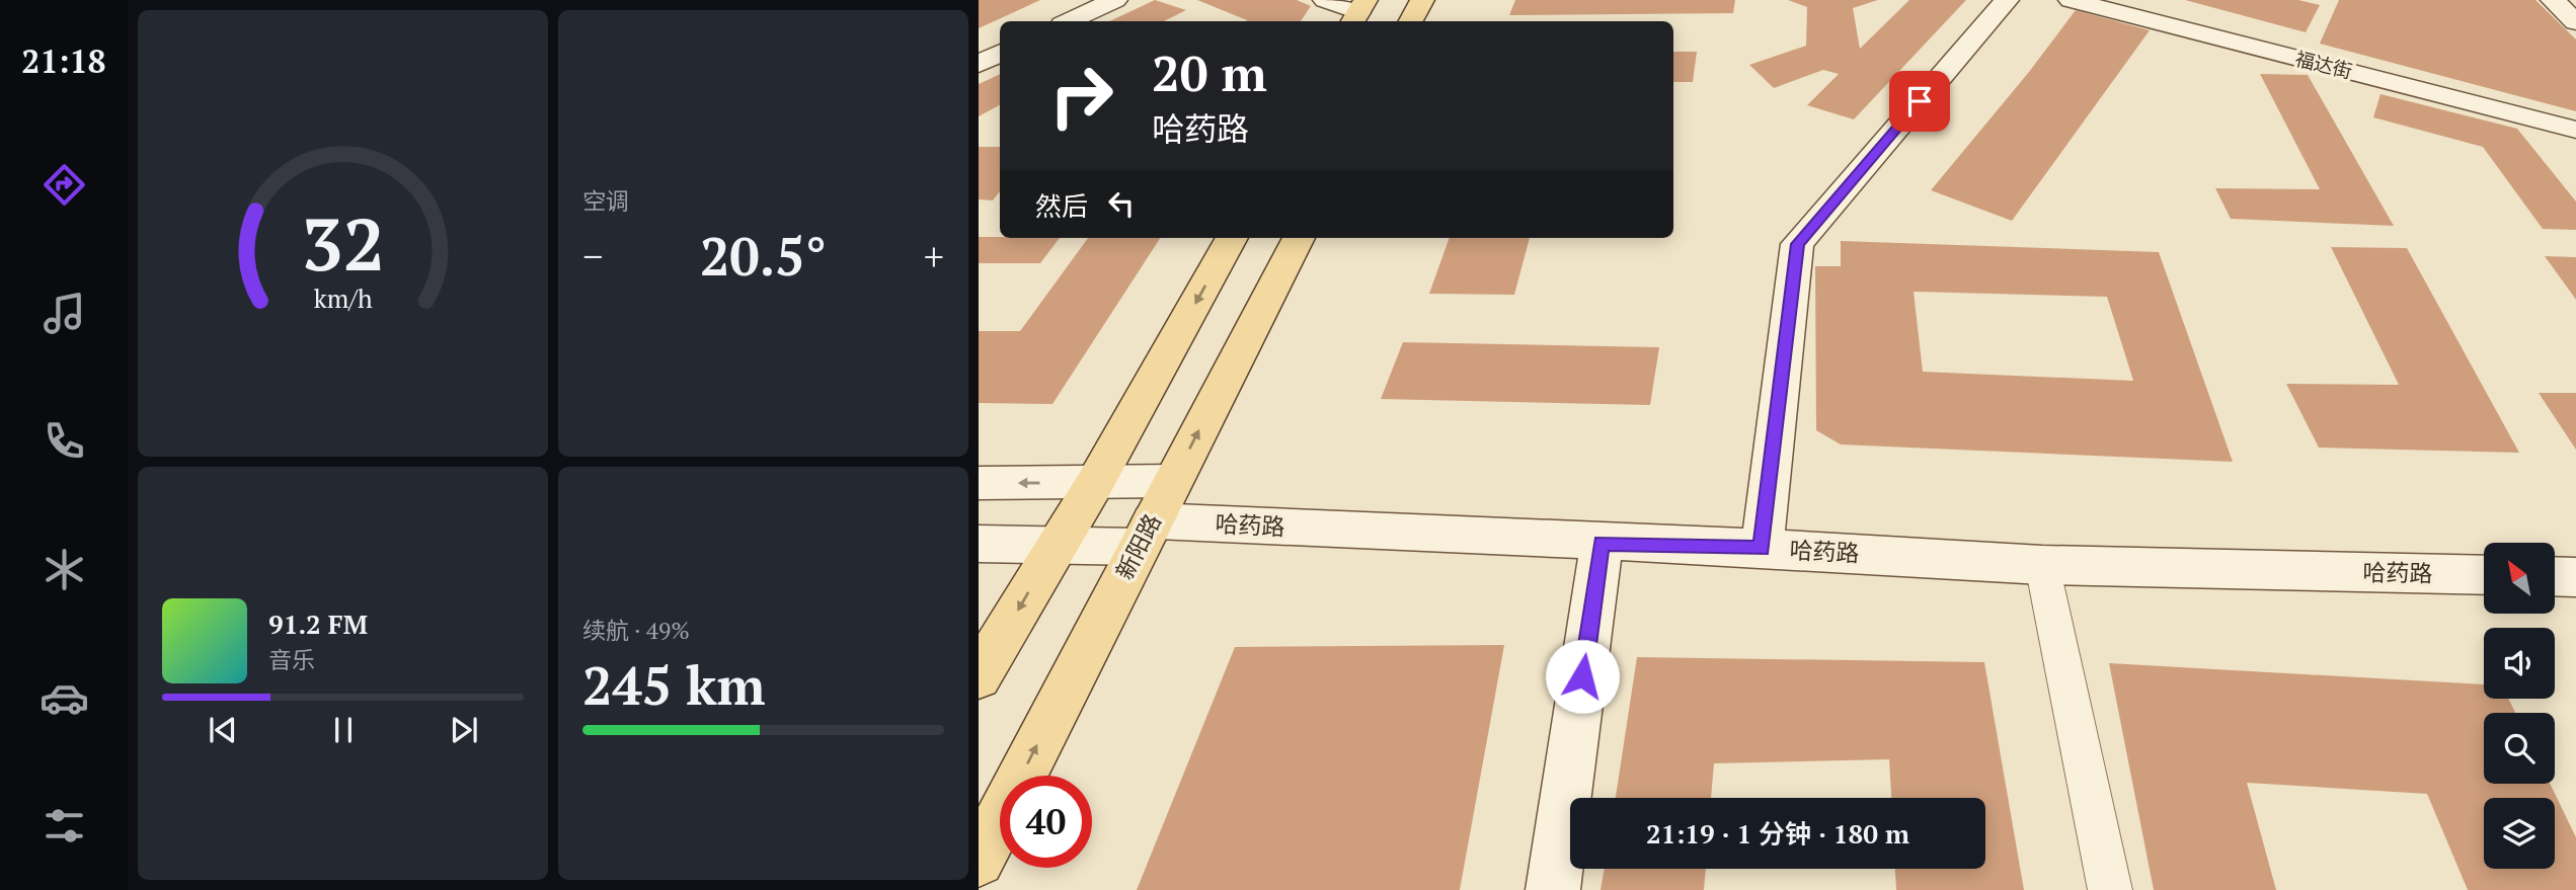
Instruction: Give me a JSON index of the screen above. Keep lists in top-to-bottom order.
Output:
{
  "streets": {
    "main road": ["新阳路"],
    "street": ["福达街", "哈药路"]
  },
  "crossings": [
    ["哈药路", "新阳路"]
  ],
  "north": "top left",
  "page": {
    "tabs": "21:18",
    "tile": [
      "空调",
      ["续航 · 49%", "245 km"]
    ],
    "turn": ["20 m", "哈药路"],
    "then": "然后",
    "heat": ["−", "20.5°", "+"],
    "song": ["91.2 FM", "音乐"],
    "limit": "40",
    "trip": "21:19 · 1 分钟 · 180 m",
    "gauge": ["32", "km/h"]
  }
}
